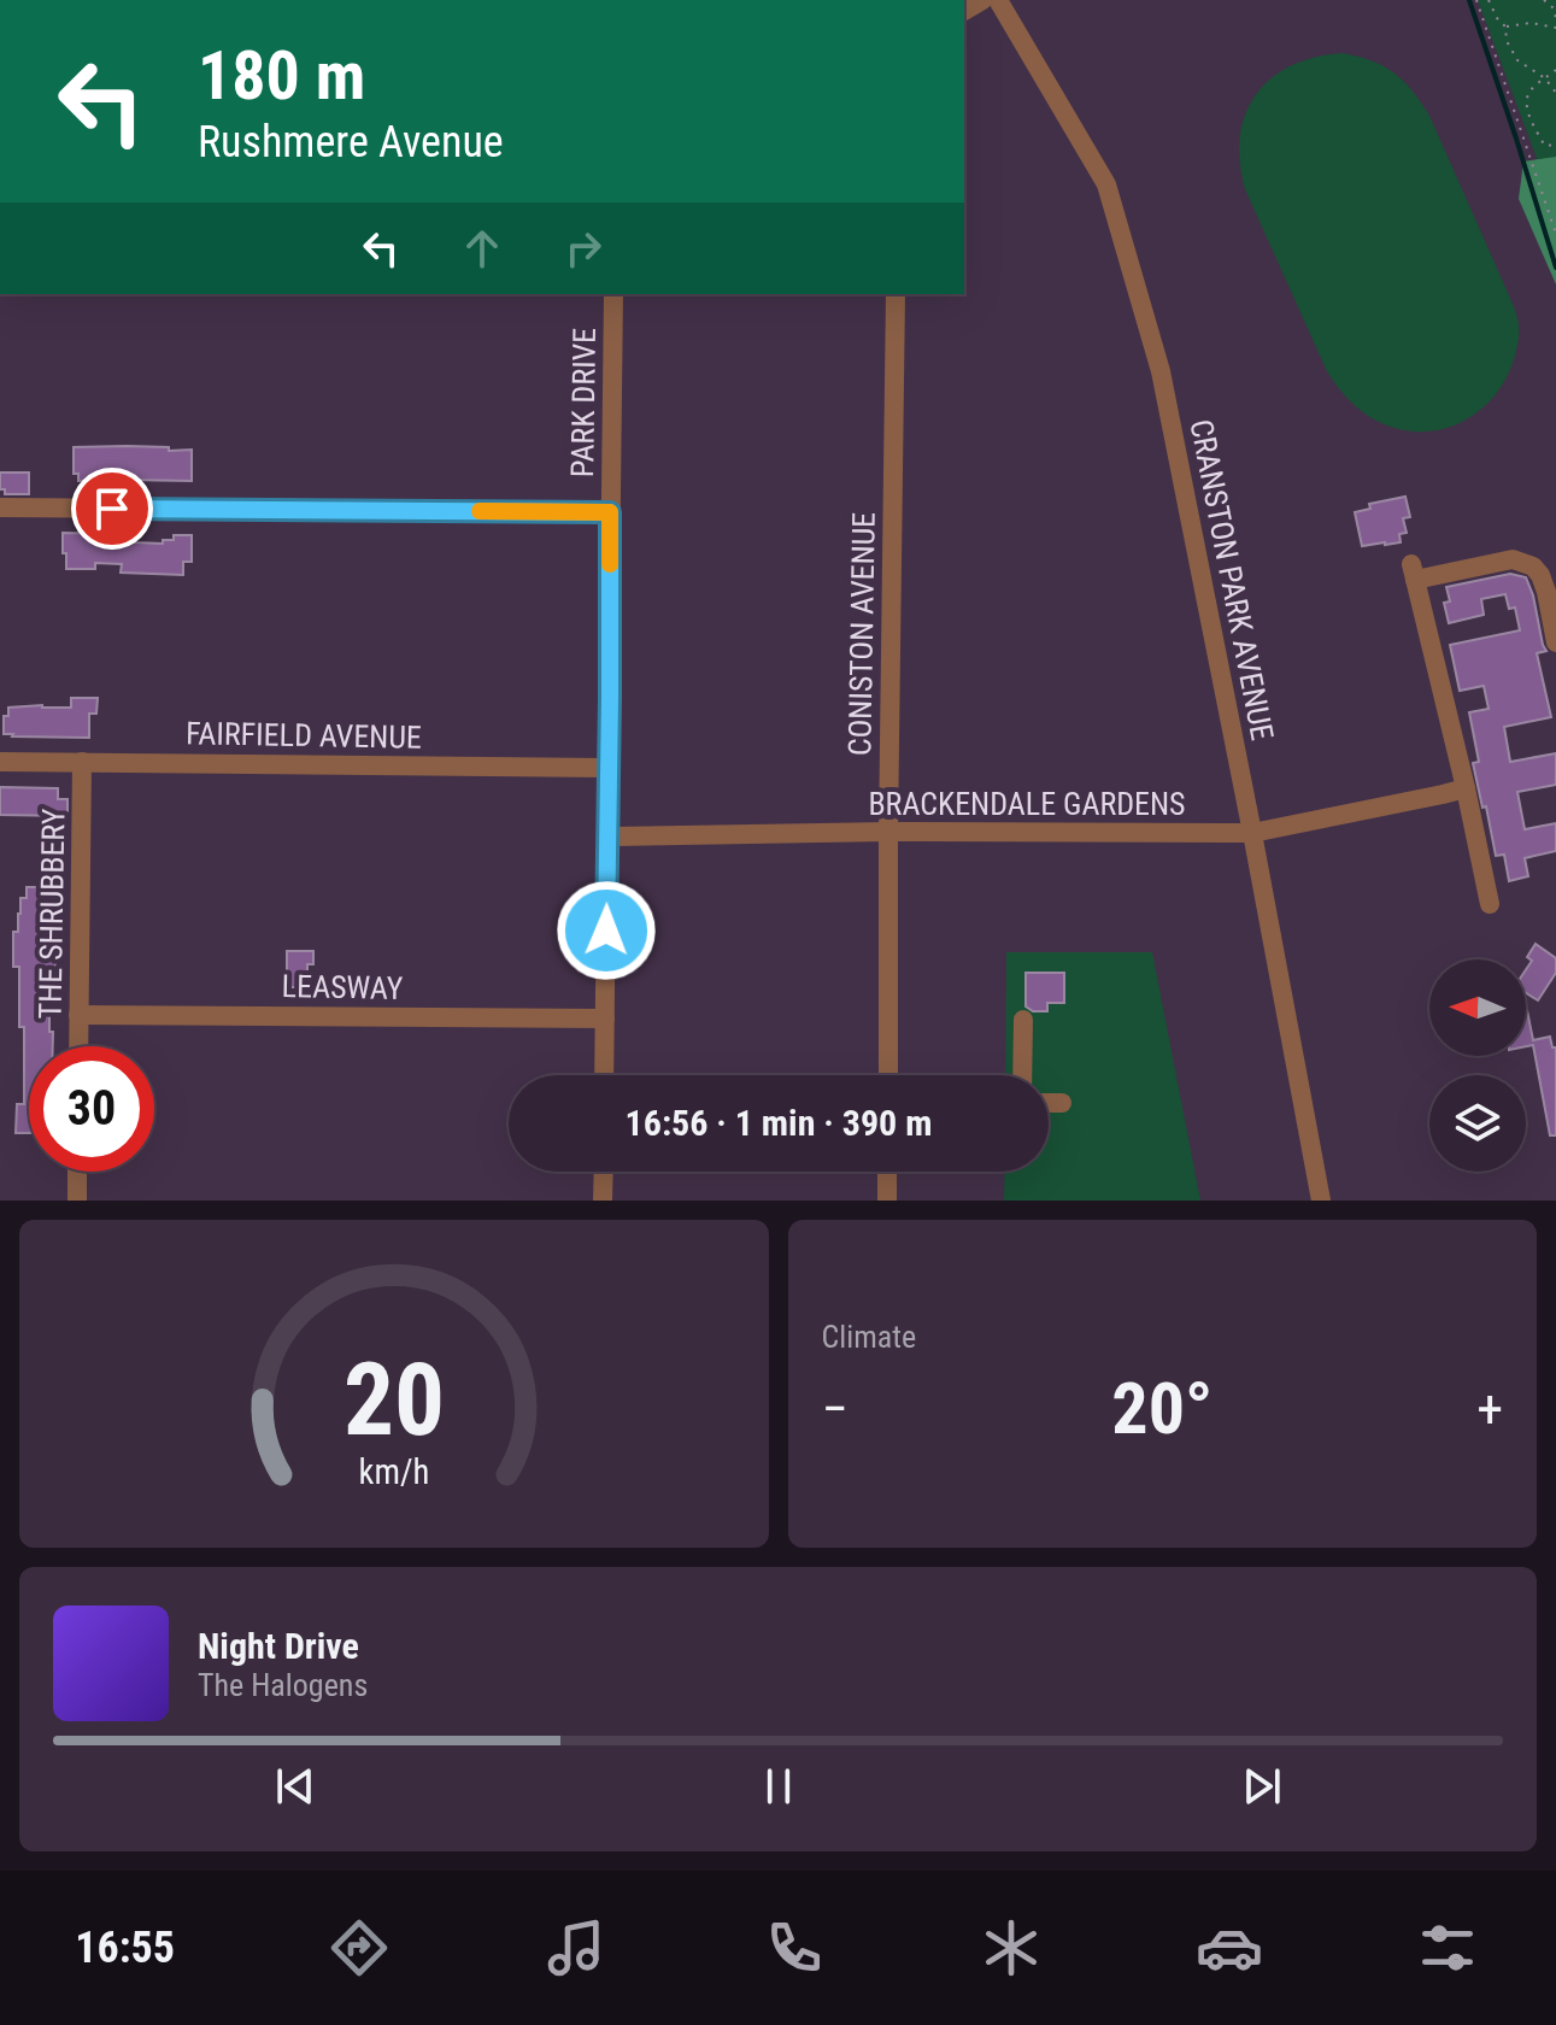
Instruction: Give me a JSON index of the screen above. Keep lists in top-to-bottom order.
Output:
{
  "streets": {
    "street": [
      "PARK DRIVE",
      "CRANSTON PARK AVENUE",
      "CONISTON AVENUE",
      "FAIRFIELD AVENUE",
      "BRACKENDALE GARDENS",
      "THE SHRUBBERY",
      "LEASWAY"
    ]
  },
  "crossings": [
    ["PARK DRIVE", "FAIRFIELD AVENUE"],
    ["PARK DRIVE", "BRACKENDALE GARDENS"],
    ["PARK DRIVE", "LEASWAY"],
    ["CRANSTON PARK AVENUE", "BRACKENDALE GARDENS"],
    ["CONISTON AVENUE", "BRACKENDALE GARDENS"],
    ["FAIRFIELD AVENUE", "THE SHRUBBERY"],
    ["THE SHRUBBERY", "LEASWAY"]
  ],
  "north": "left",
  "page": {
    "turn": ["180 m", "Rushmere Avenue"],
    "limit": "30",
    "trip": "16:56 · 1 min · 390 m",
    "tile": "Climate",
    "heat": ["−", "20°", "+"],
    "song": ["Night Drive", "The Halogens"],
    "tabs": "16:55",
    "gauge": ["20", "km/h"]
  }
}
